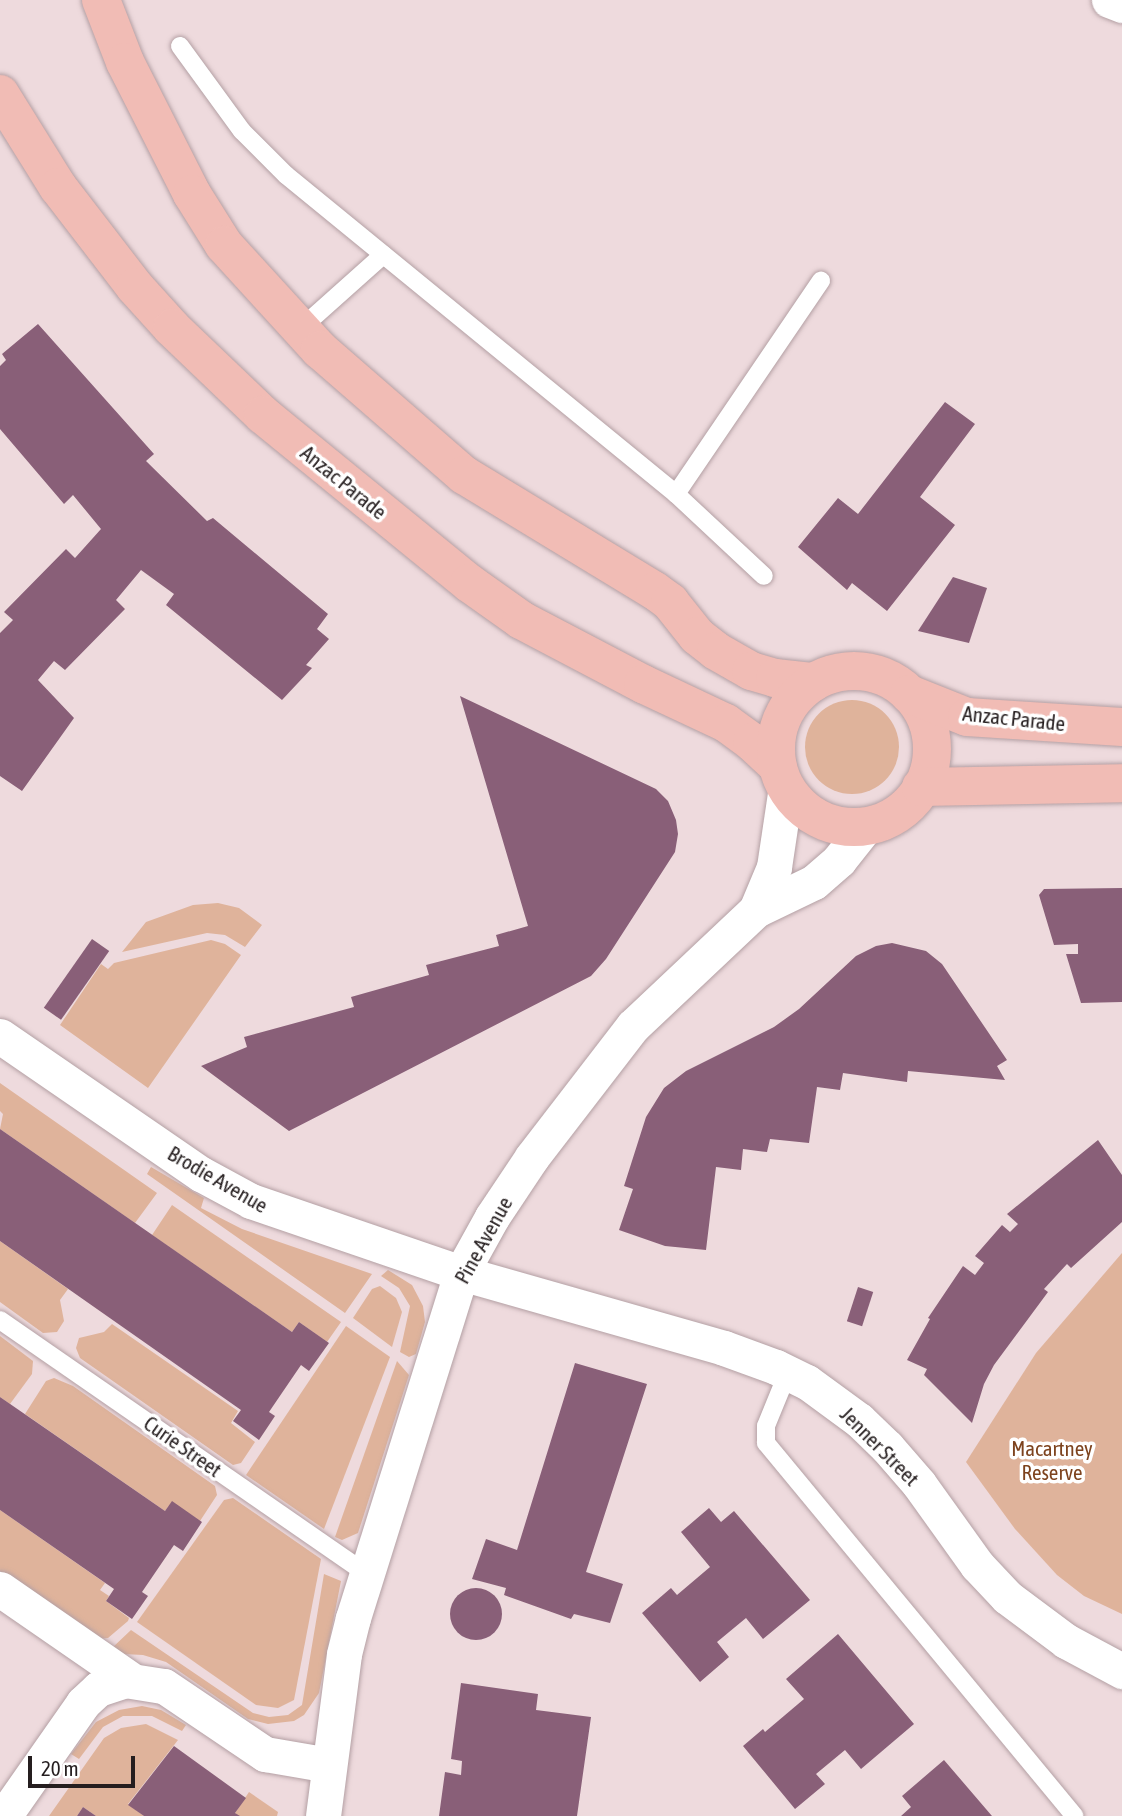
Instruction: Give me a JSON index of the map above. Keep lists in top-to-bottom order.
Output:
{
  "streets": {
    "main road": ["Anzac Parade"],
    "street": ["Brodie Avenue", "Pine Avenue", "Jenner Street"],
    "lane": ["Curie Street"]
  },
  "crossings": [
    ["Anzac Parade", "Pine Avenue"],
    ["Brodie Avenue", "Pine Avenue"],
    ["Brodie Avenue", "Jenner Street"],
    ["Pine Avenue", "Curie Street"],
    ["Pine Avenue", "Jenner Street"]
  ],
  "parks": ["Macartney Reserve"],
  "scale_bar": "20 m"
}
